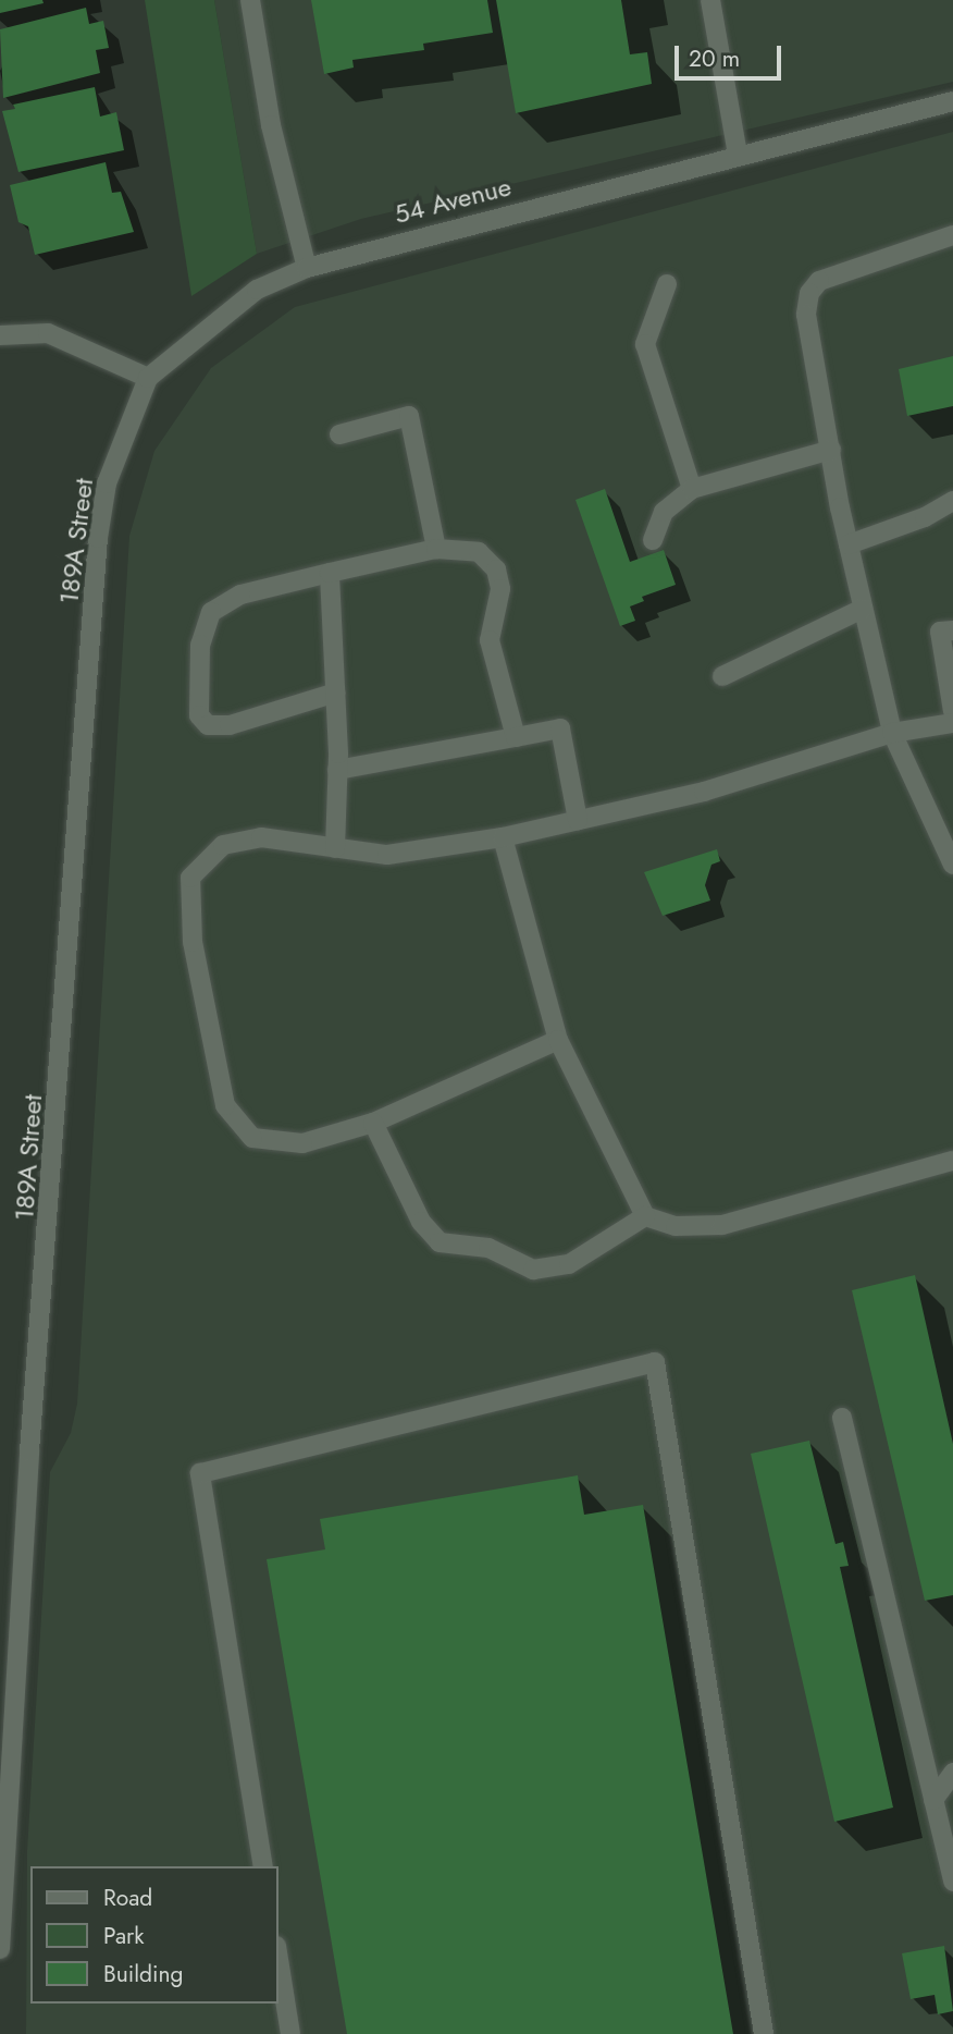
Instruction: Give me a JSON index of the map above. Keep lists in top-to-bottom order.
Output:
{
  "streets": {
    "street": ["54 Avenue", "189A Street"]
  },
  "crossings": [
    ["54 Avenue", "189A Street"]
  ],
  "legend": ["Road", "Park", "Building"],
  "scale_bar": "20 m"
}
